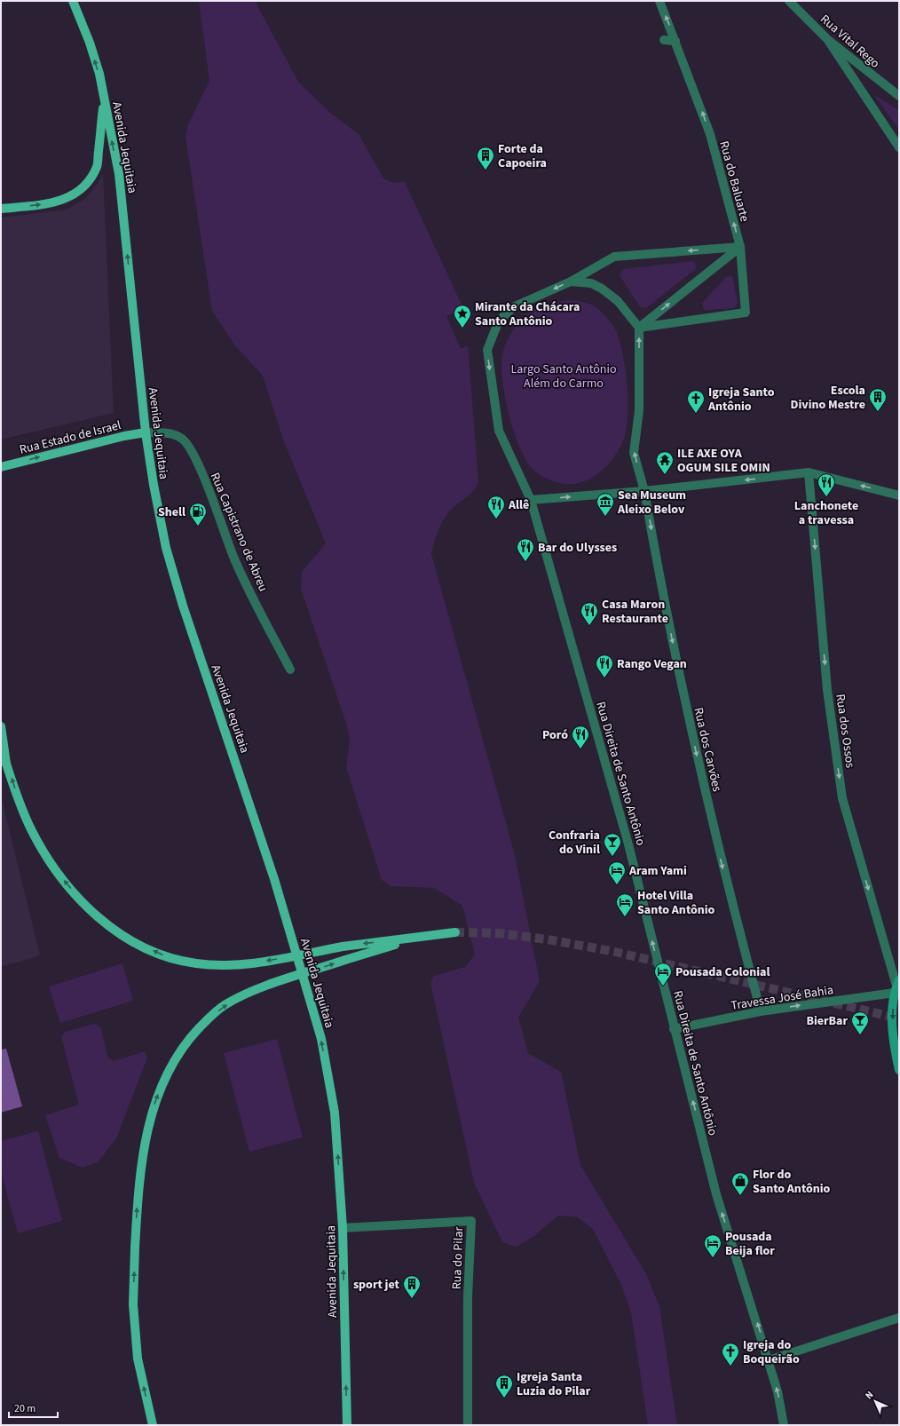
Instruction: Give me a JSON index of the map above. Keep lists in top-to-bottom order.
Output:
{
  "streets": {
    "main road": ["Avenida Jequitaia", "Rua Estado de Israel"],
    "street": [
      "Rua Vital Rego",
      "Rua do Baluarte",
      "Rua Capistrano de Abreu",
      "Rua dos Ossos",
      "Rua dos Carvões",
      "Rua Direita de Santo Antônio",
      "Travessa José Bahia",
      "Rua do Pilar"
    ]
  },
  "crossings": [
    ["Avenida Jequitaia", "Rua Estado de Israel"],
    ["Avenida Jequitaia", "Rua Capistrano de Abreu"],
    ["Avenida Jequitaia", "Rua do Pilar"],
    ["Rua Estado de Israel", "Rua Capistrano de Abreu"],
    ["Rua dos Ossos", "Travessa José Bahia"],
    ["Rua dos Carvões", "Travessa José Bahia"],
    ["Rua Direita de Santo Antônio", "Travessa José Bahia"]
  ],
  "one_way": [
    "Avenida Jequitaia",
    "Rua do Baluarte",
    "Rua Estado de Israel",
    "Rua dos Ossos",
    "Rua dos Carvões",
    "Rua Direita de Santo Antônio",
    "Travessa José Bahia"
  ],
  "parks": ["Largo Santo Antônio Além do Carmo"],
  "places": {
    "building": [
      "Forte da Capoeira",
      "Escola Divino Mestre",
      "sport jet",
      "Igreja Santa Luzia do Pilar"
    ],
    "place": ["Mirante da Chácara Santo Antônio"],
    "church": ["Igreja Santo Antônio", "Igreja do Boqueirão"],
    "temple": ["ILE AXE OYA OGUM SILE OMIN"],
    "restaurant": [
      "Lanchonete a travessa",
      "Allê",
      "Bar do Ulysses",
      "Casa Maron Restaurante",
      "Rango Vegan",
      "Poró"
    ],
    "museum": ["Sea Museum Aleixo Belov"],
    "fuel station": ["Shell"],
    "bar": ["Confraria do Vinil", "BierBar"],
    "hotel": [
      "Aram Yami",
      "Hotel Villa Santo Antônio",
      "Pousada Colonial",
      "Pousada Beija flor"
    ],
    "shop": ["Flor do Santo Antônio"]
  },
  "scale_bar": "20 m",
  "north": "top left"
}
